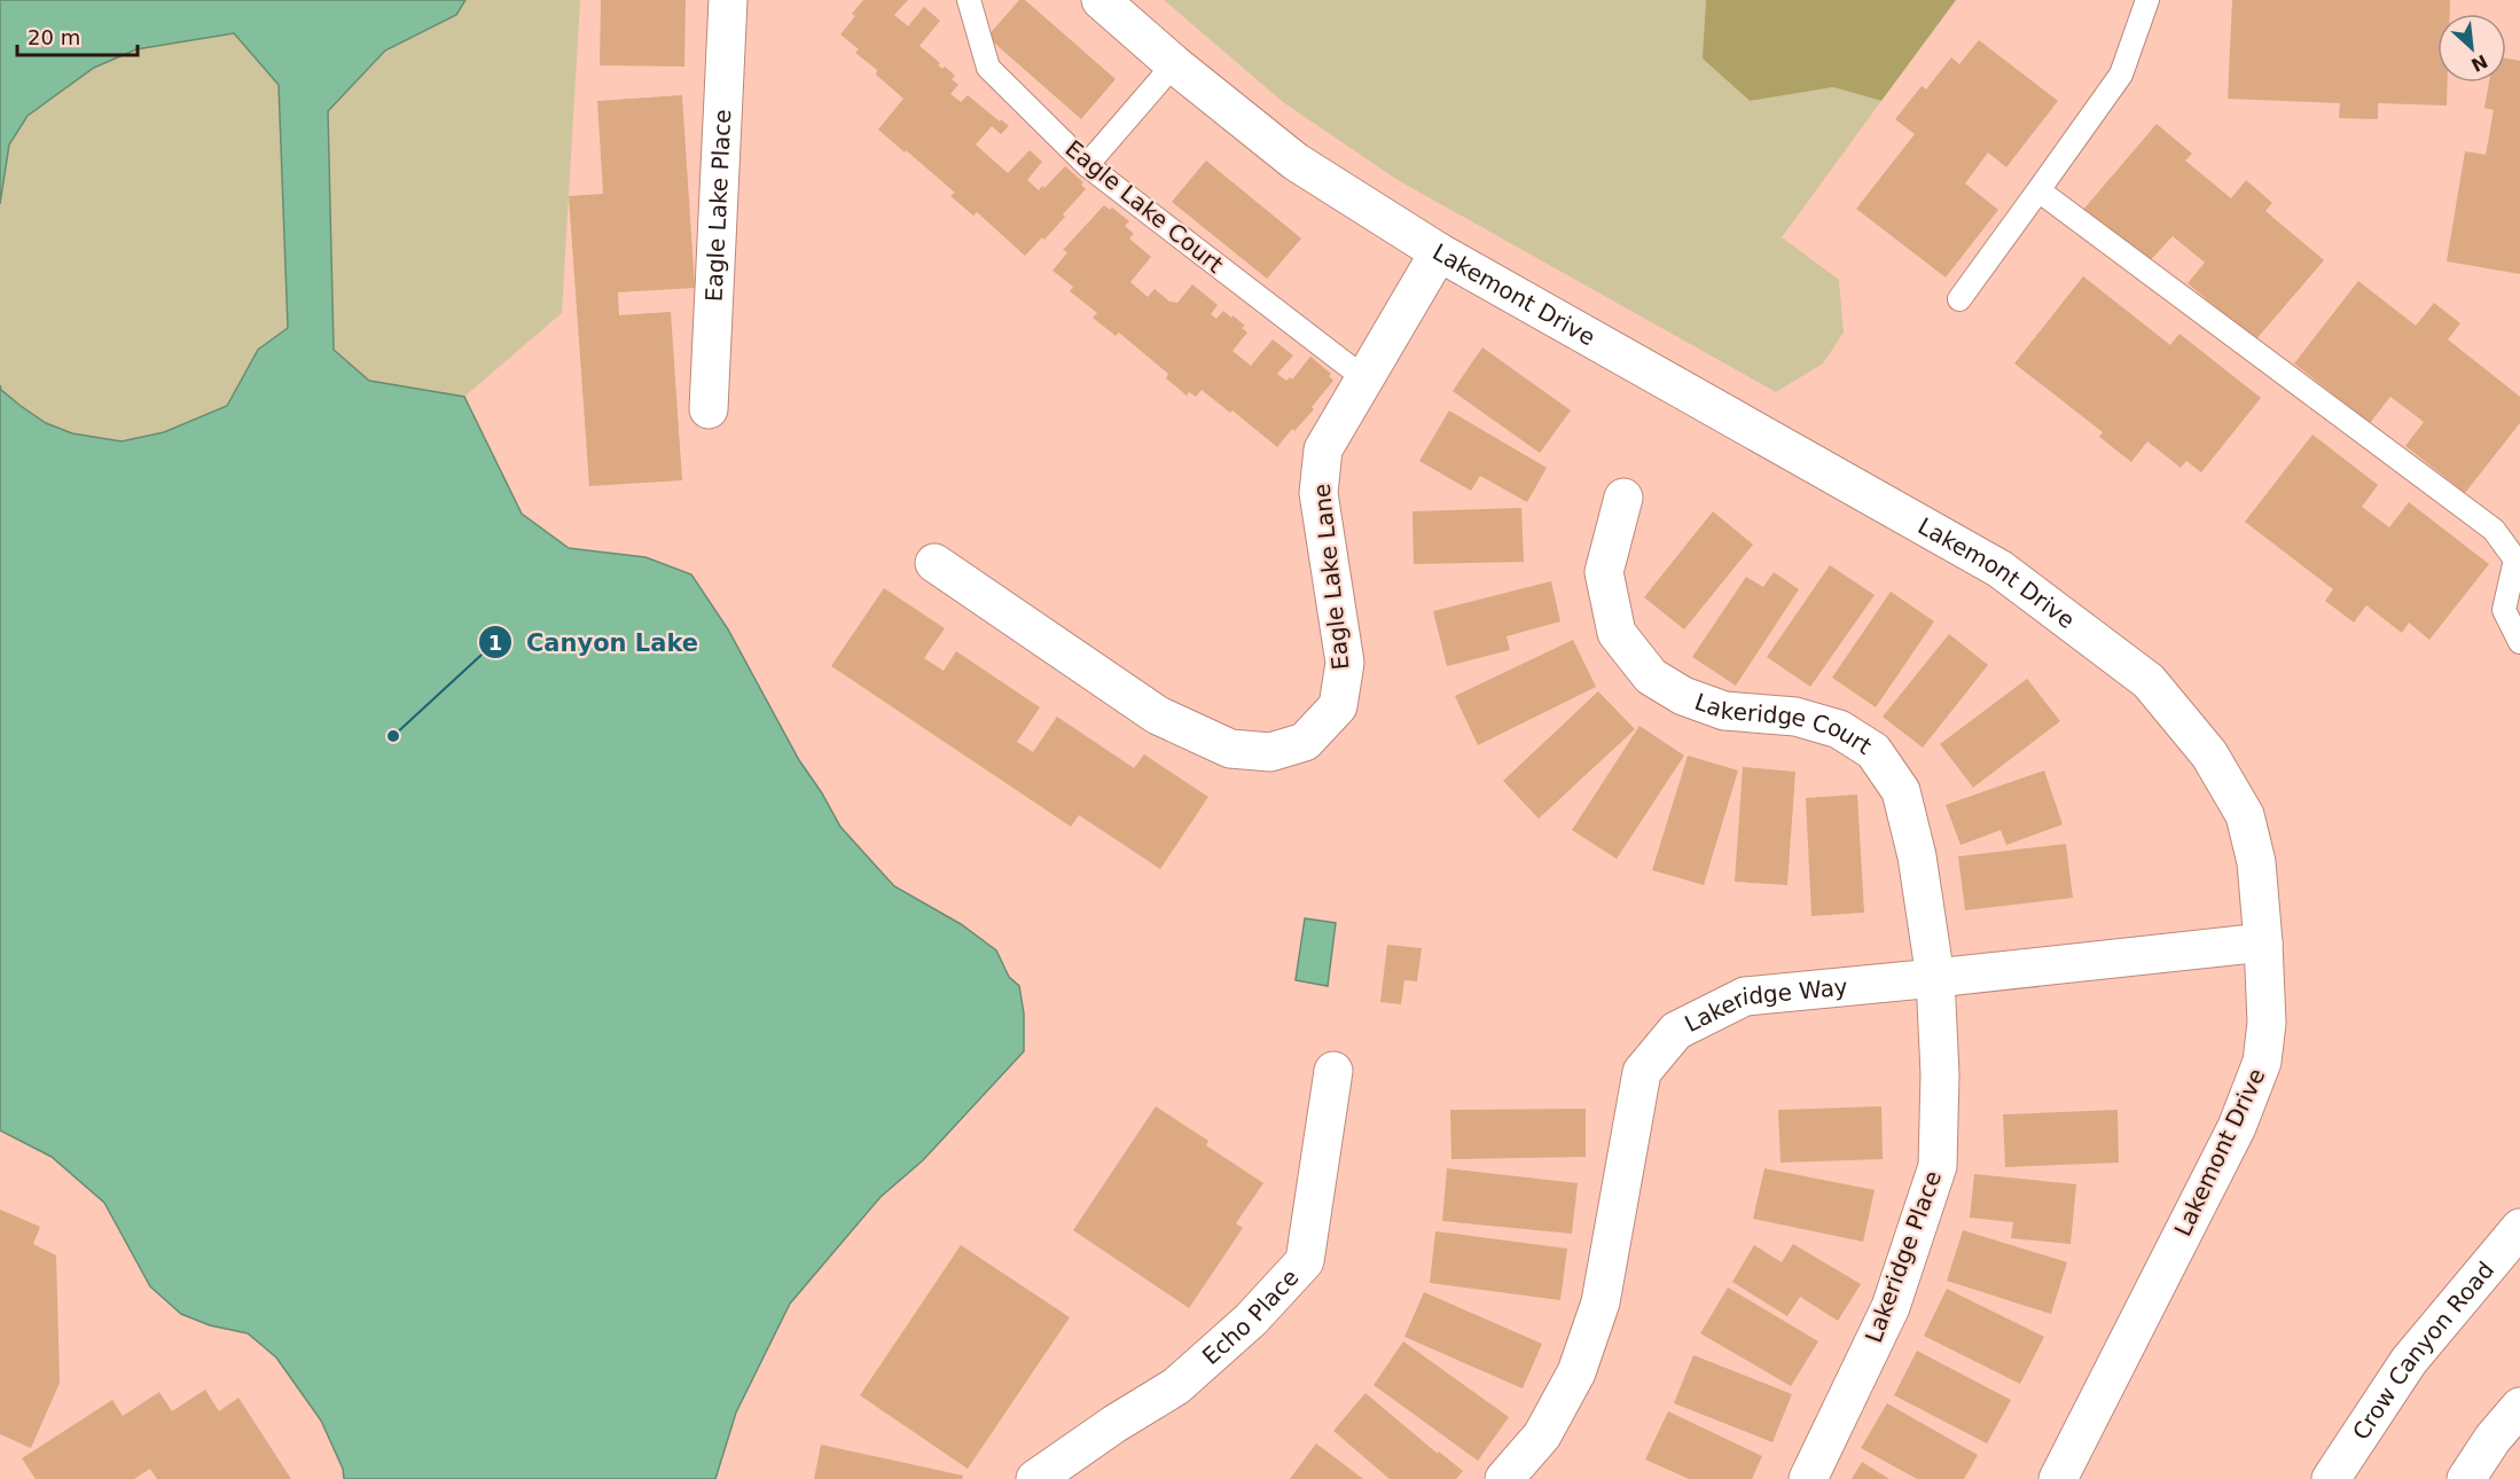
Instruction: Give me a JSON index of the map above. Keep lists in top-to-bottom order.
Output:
{
  "streets": {
    "street": [
      "Eagle Lake Place",
      "Lakemont Drive",
      "Eagle Lake Lane",
      "Lakeridge Court",
      "Lakeridge Way",
      "Lakeridge Place",
      "Echo Place",
      "Crow Canyon Road"
    ],
    "lane": ["Eagle Lake Court"]
  },
  "crossings": [
    ["Eagle Lake Court", "Eagle Lake Lane"],
    ["Lakemont Drive", "Eagle Lake Lane"],
    ["Lakemont Drive", "Lakeridge Way"],
    ["Lakeridge Court", "Lakeridge Way"],
    ["Lakeridge Court", "Lakeridge Place"],
    ["Lakeridge Way", "Lakeridge Place"]
  ],
  "places": ["Canyon Lake"],
  "scale_bar": "20 m",
  "north": "bottom right"
}
